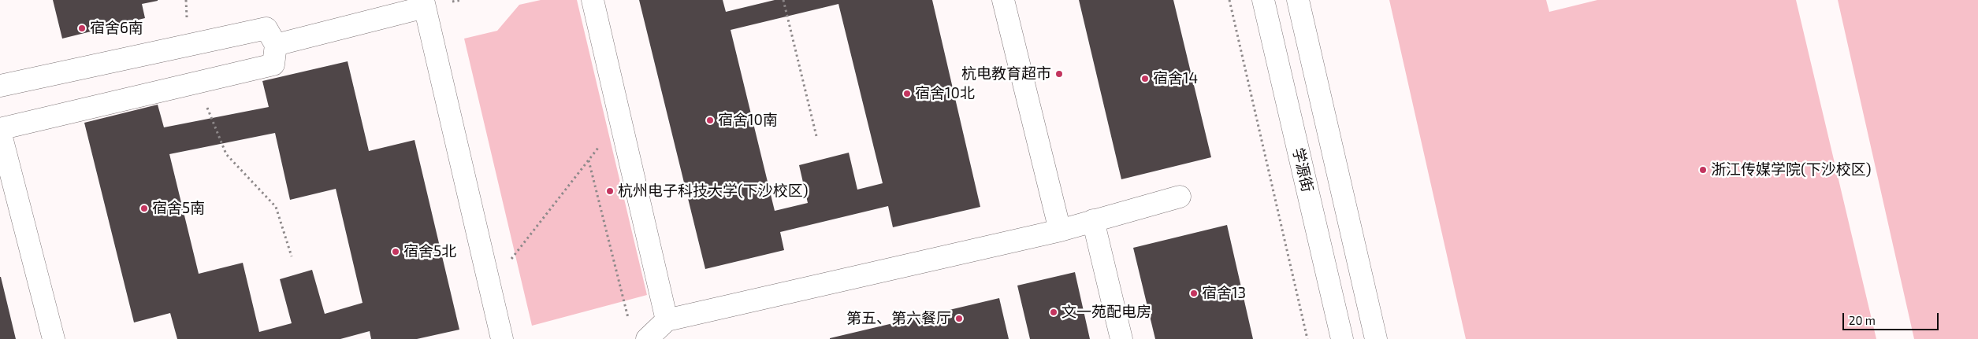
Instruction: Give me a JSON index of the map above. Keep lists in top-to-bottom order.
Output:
{
  "streets": {
    "main road": ["学源街"]
  },
  "places": [
    "宿舍6南",
    "杭电教育超市",
    "宿舍14",
    "宿舍10北",
    "宿舍10南",
    "浙江传媒学院(下沙校区)",
    "杭州电子科技大学(下沙校区)",
    "宿舍5南",
    "宿舍5北",
    "宿舍13",
    "文一苑配电房",
    "第五、第六餐厅"
  ],
  "scale_bar": "20 m"
}
